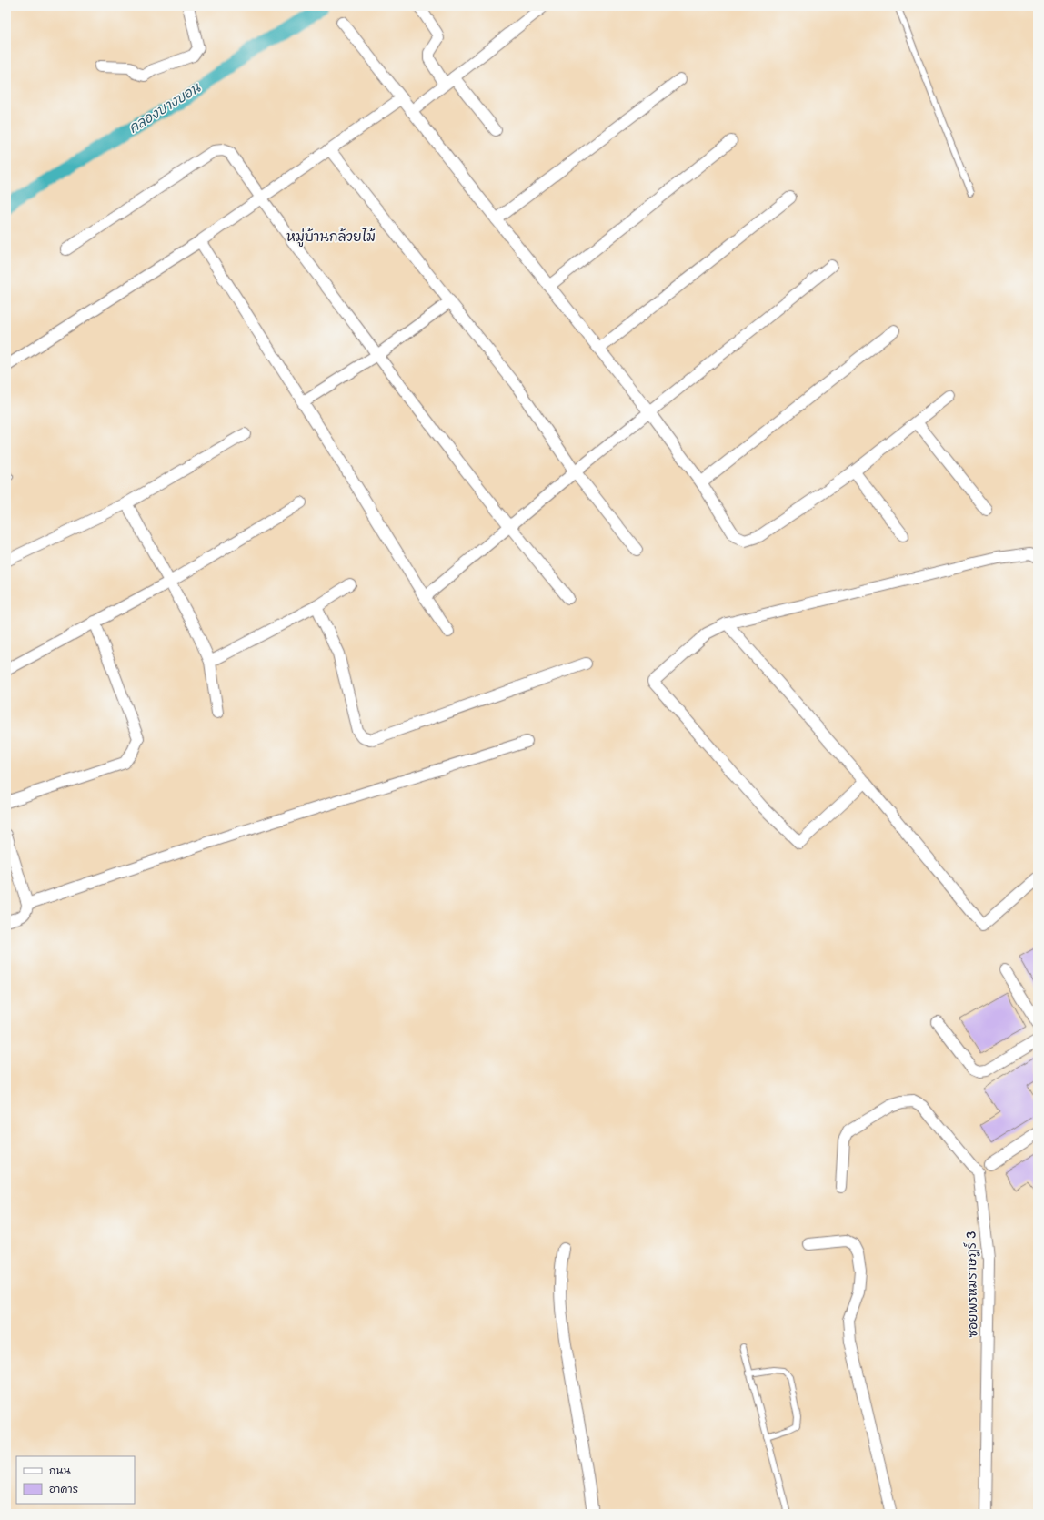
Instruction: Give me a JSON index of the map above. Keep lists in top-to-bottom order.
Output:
{
  "streets": {
    "street": ["ซอยพรหมราษฎร์ 3"]
  },
  "districts": ["หมู่บ้านกล้วยไม้"],
  "water": ["คลองบางบอน"],
  "legend": ["ถนน", "อาคาร"]
}
